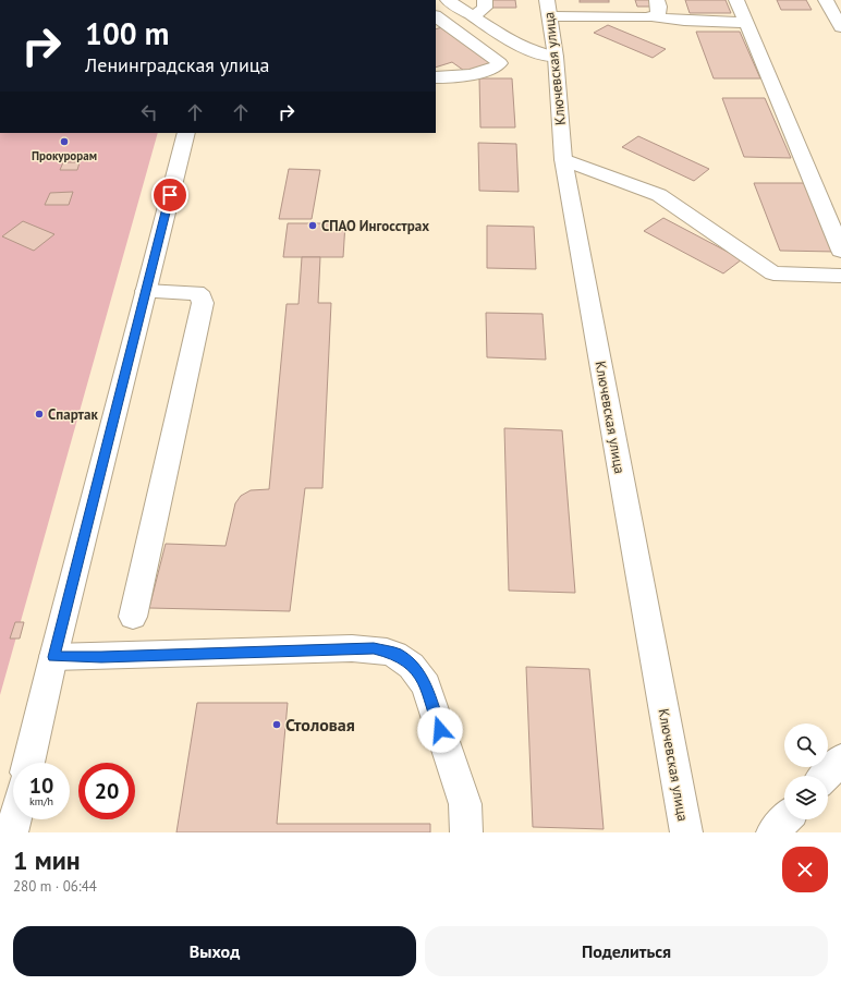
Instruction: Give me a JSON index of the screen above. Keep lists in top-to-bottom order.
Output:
{
  "streets": {
    "main road": ["Ключевская улица"]
  },
  "places": [
    "Прокурорам",
    "СПАО Ингосстрах",
    "Спартак",
    "Столовая"
  ],
  "page": {
    "turn": ["100 m", "Ленинградская улица"],
    "speed": "10 km/h",
    "limit": "20",
    "heading": ["1 мин", "280 m · 06:44"],
    "buttons": ["Выход", "Поделиться"]
  }
}
